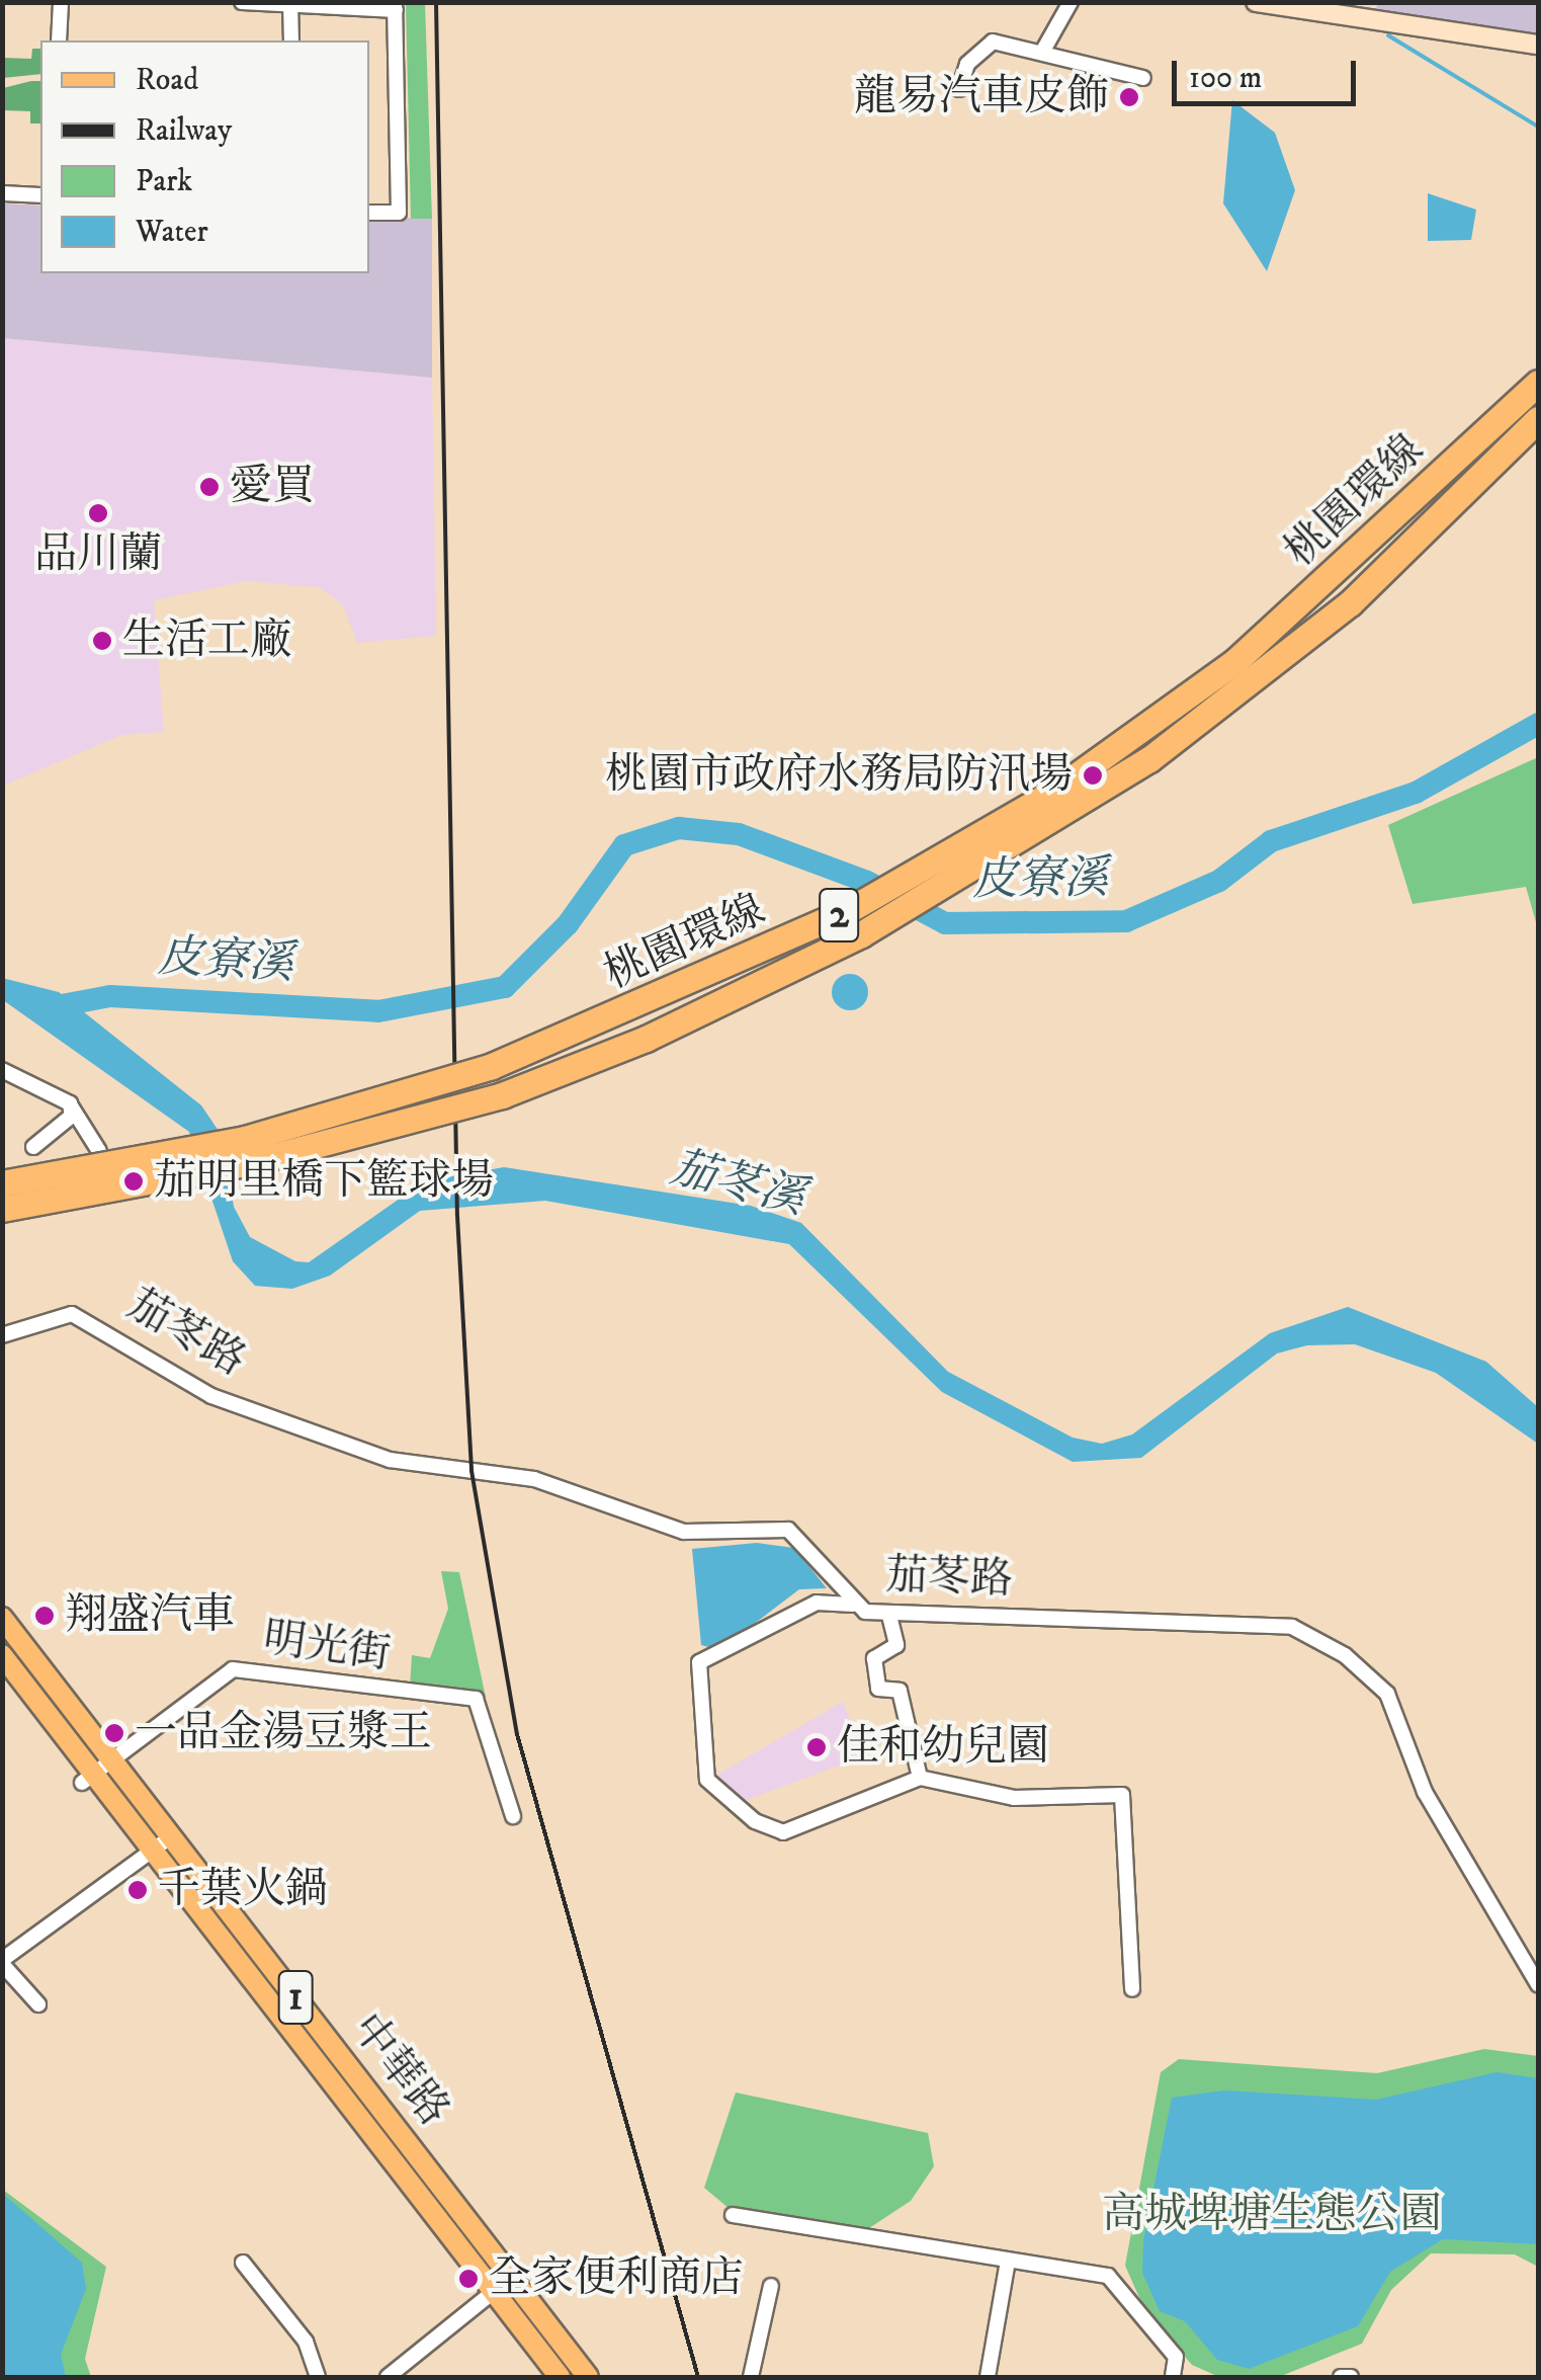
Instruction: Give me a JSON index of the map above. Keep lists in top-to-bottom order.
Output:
{
  "streets": {
    "highway": ["桃園環線", "2"],
    "main road": ["1", "中華路"],
    "street": ["茄苳路", "明光街"]
  },
  "crossings": [
    ["明光街", "中華路"]
  ],
  "water": ["皮寮溪", "茄苳溪"],
  "parks": ["高城埤塘生態公園"],
  "places": [
    "龍易汽車皮飾",
    "愛買",
    "品川蘭",
    "生活工廠",
    "桃園市政府水務局防汛場",
    "茄明里橋下籃球場",
    "翔盛汽車",
    "一品金湯豆漿王",
    "佳和幼兒園",
    "千葉火鍋",
    "全家便利商店"
  ],
  "legend": [
    "Road",
    "Railway",
    "Park",
    "Water"
  ],
  "scale_bar": "100 m"
}
